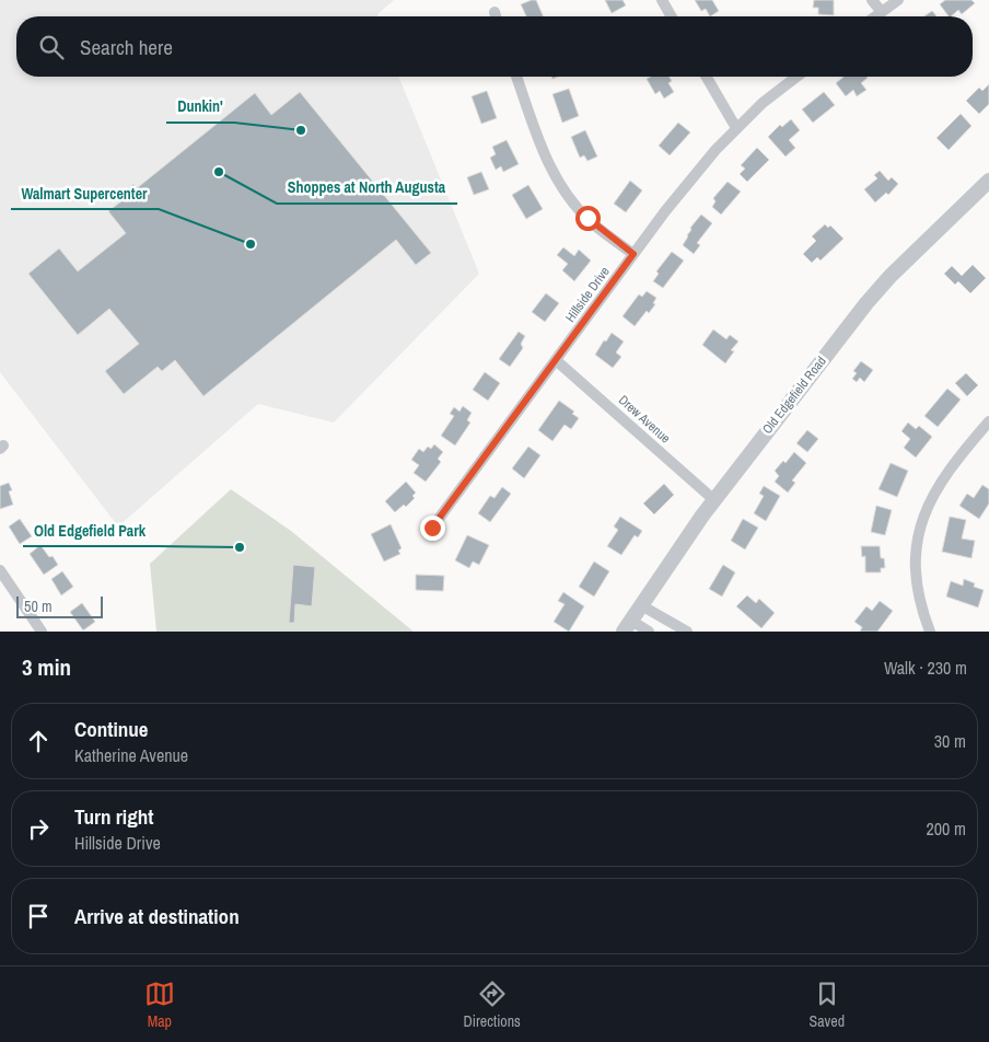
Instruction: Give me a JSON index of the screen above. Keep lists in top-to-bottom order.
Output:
{
  "streets": {
    "street": ["Hillside Drive", "Old Edgefield Road", "Drew Avenue"]
  },
  "crossings": [
    ["Hillside Drive", "Drew Avenue"],
    ["Old Edgefield Road", "Drew Avenue"]
  ],
  "places": [
    "Dunkin'",
    "Shoppes at North Augusta",
    "Walmart Supercenter",
    "Old Edgefield Park"
  ],
  "scale_bar": "50 m",
  "page": {
    "search": "Search here",
    "scale": "50 m",
    "heading": ["3 min", "Walk · 230 m"],
    "list": [
      ["Continue", "Katherine Avenue", "30 m"],
      ["Turn right", "Hillside Drive", "200 m"],
      "Arrive at destination"
    ],
    "nav": ["Map", "Directions", "Saved"]
  }
}
